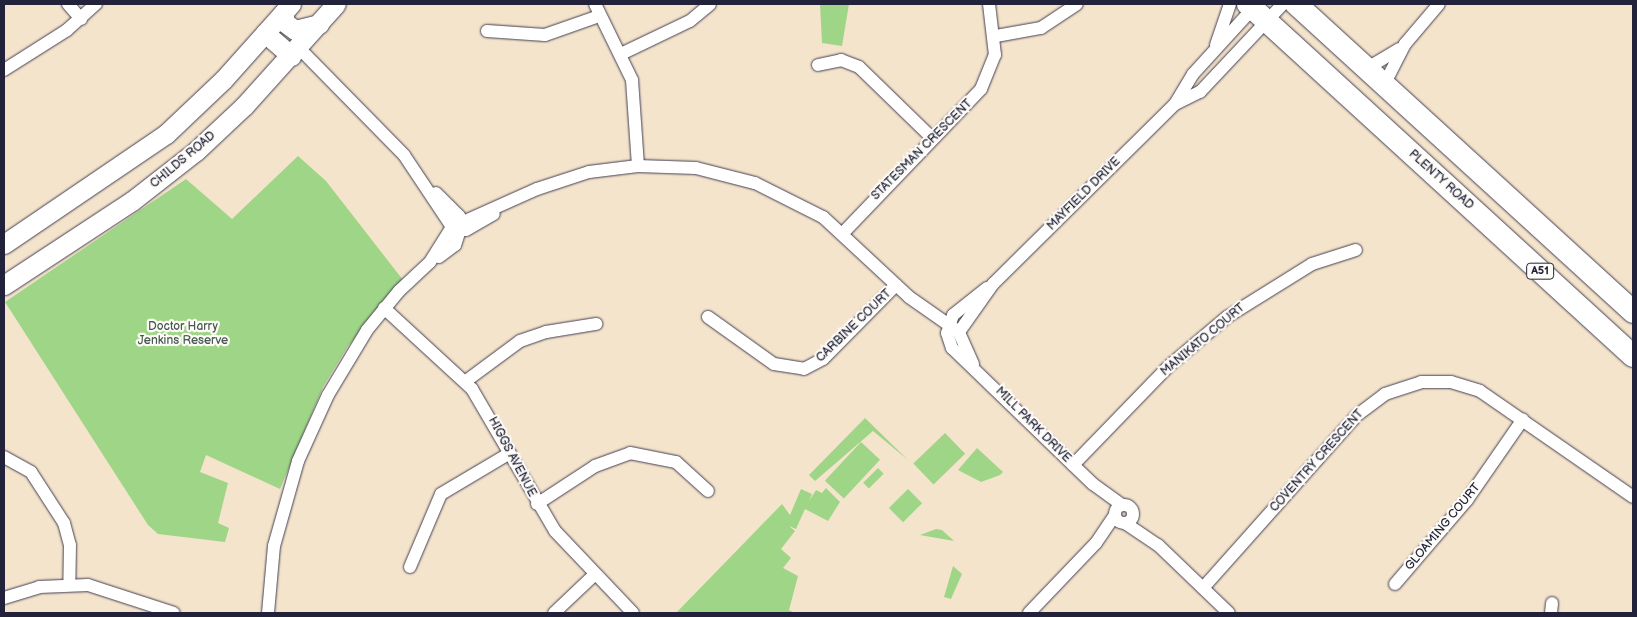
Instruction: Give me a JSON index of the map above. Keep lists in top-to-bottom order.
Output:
{
  "streets": {
    "highway": ["PLENTY ROAD", "A51"],
    "main road": ["CHILDS ROAD"],
    "street": [
      "STATESMAN CRESCENT",
      "MAYFIELD DRIVE",
      "CARBINE COURT",
      "MANIKATO COURT",
      "MILL PARK DRIVE",
      "HIGGS AVENUE",
      "COVENTRY CRESCENT",
      "GLOAMING COURT"
    ]
  },
  "crossings": [
    ["PLENTY ROAD", "MAYFIELD DRIVE"],
    ["MAYFIELD DRIVE", "MILL PARK DRIVE"],
    ["MANIKATO COURT", "MILL PARK DRIVE"],
    ["MILL PARK DRIVE", "COVENTRY CRESCENT"],
    ["COVENTRY CRESCENT", "GLOAMING COURT"]
  ],
  "parks": ["Doctor Harry Jenkins Reserve"]
}
